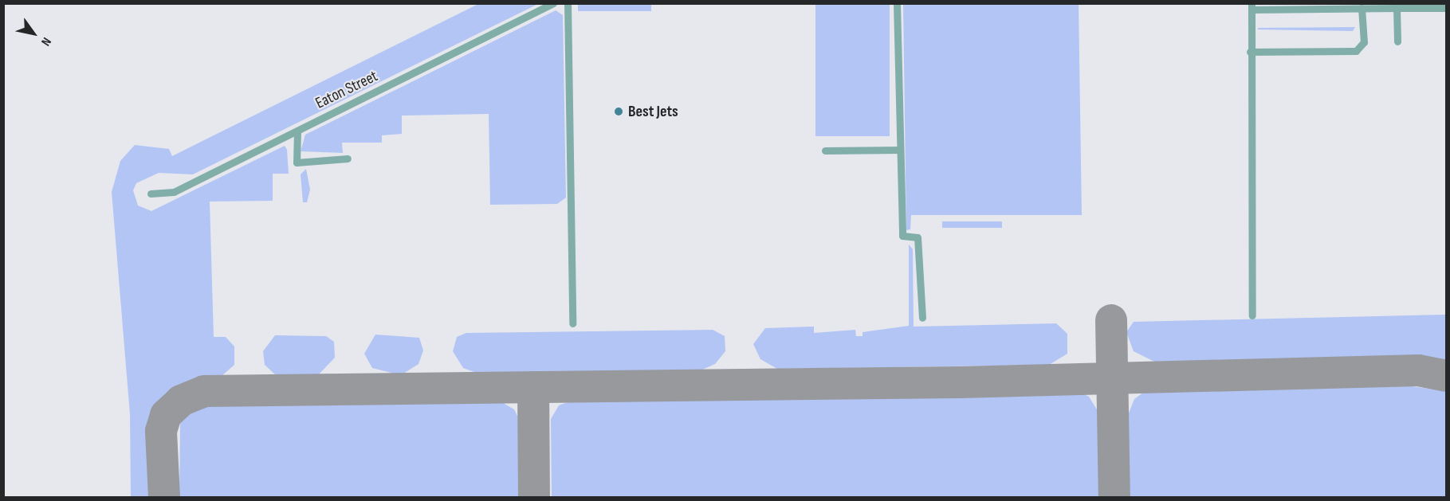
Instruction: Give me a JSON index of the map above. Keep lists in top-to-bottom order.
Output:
{
  "streets": {
    "lane": ["Eaton Street"]
  },
  "places": ["Best Jets"],
  "north": "bottom right"
}
